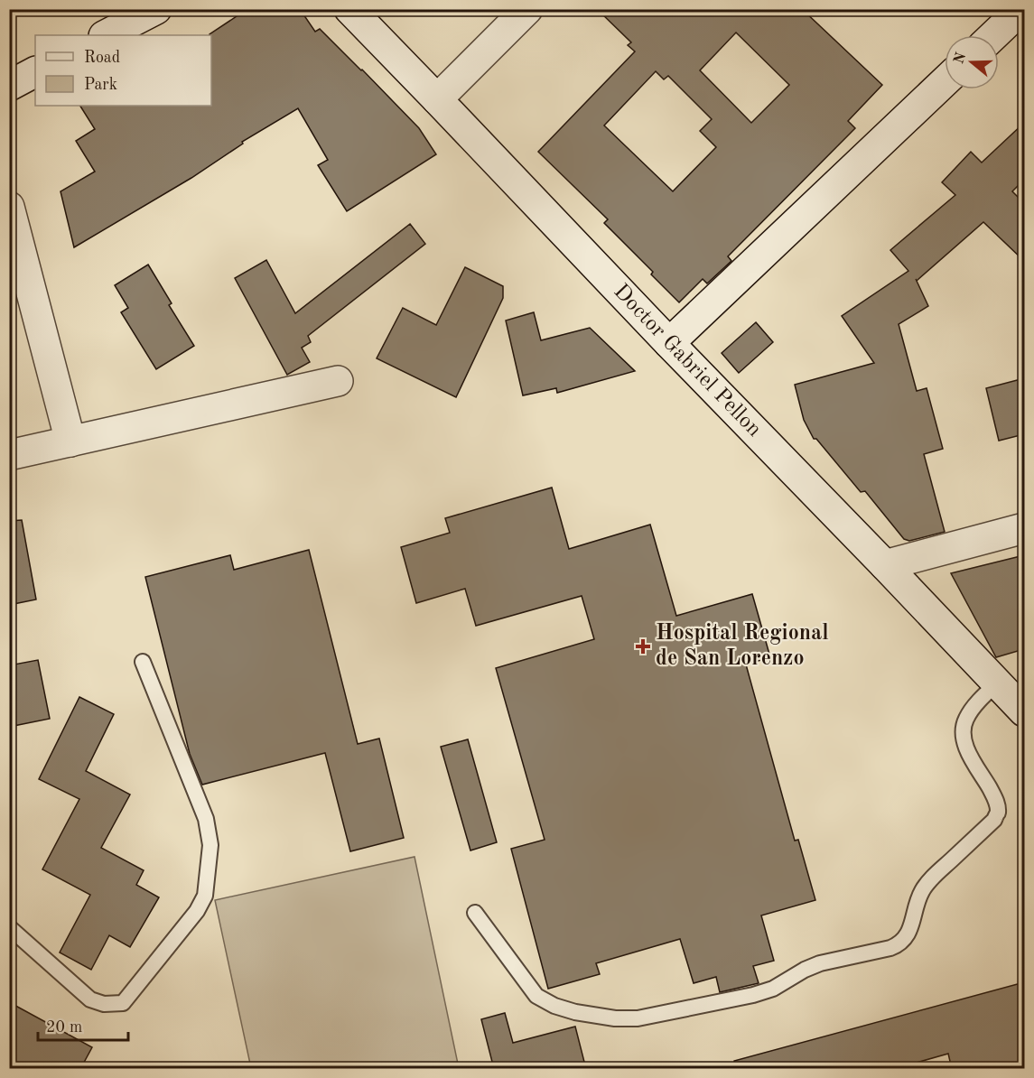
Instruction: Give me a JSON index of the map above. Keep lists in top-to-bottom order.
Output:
{
  "streets": {
    "street": ["Doctor Gabriel Pellon"]
  },
  "places": {
    "health": ["Hospital Regional de San Lorenzo"]
  },
  "legend": ["Road", "Park"],
  "scale_bar": "20 m",
  "north": "left"
}
